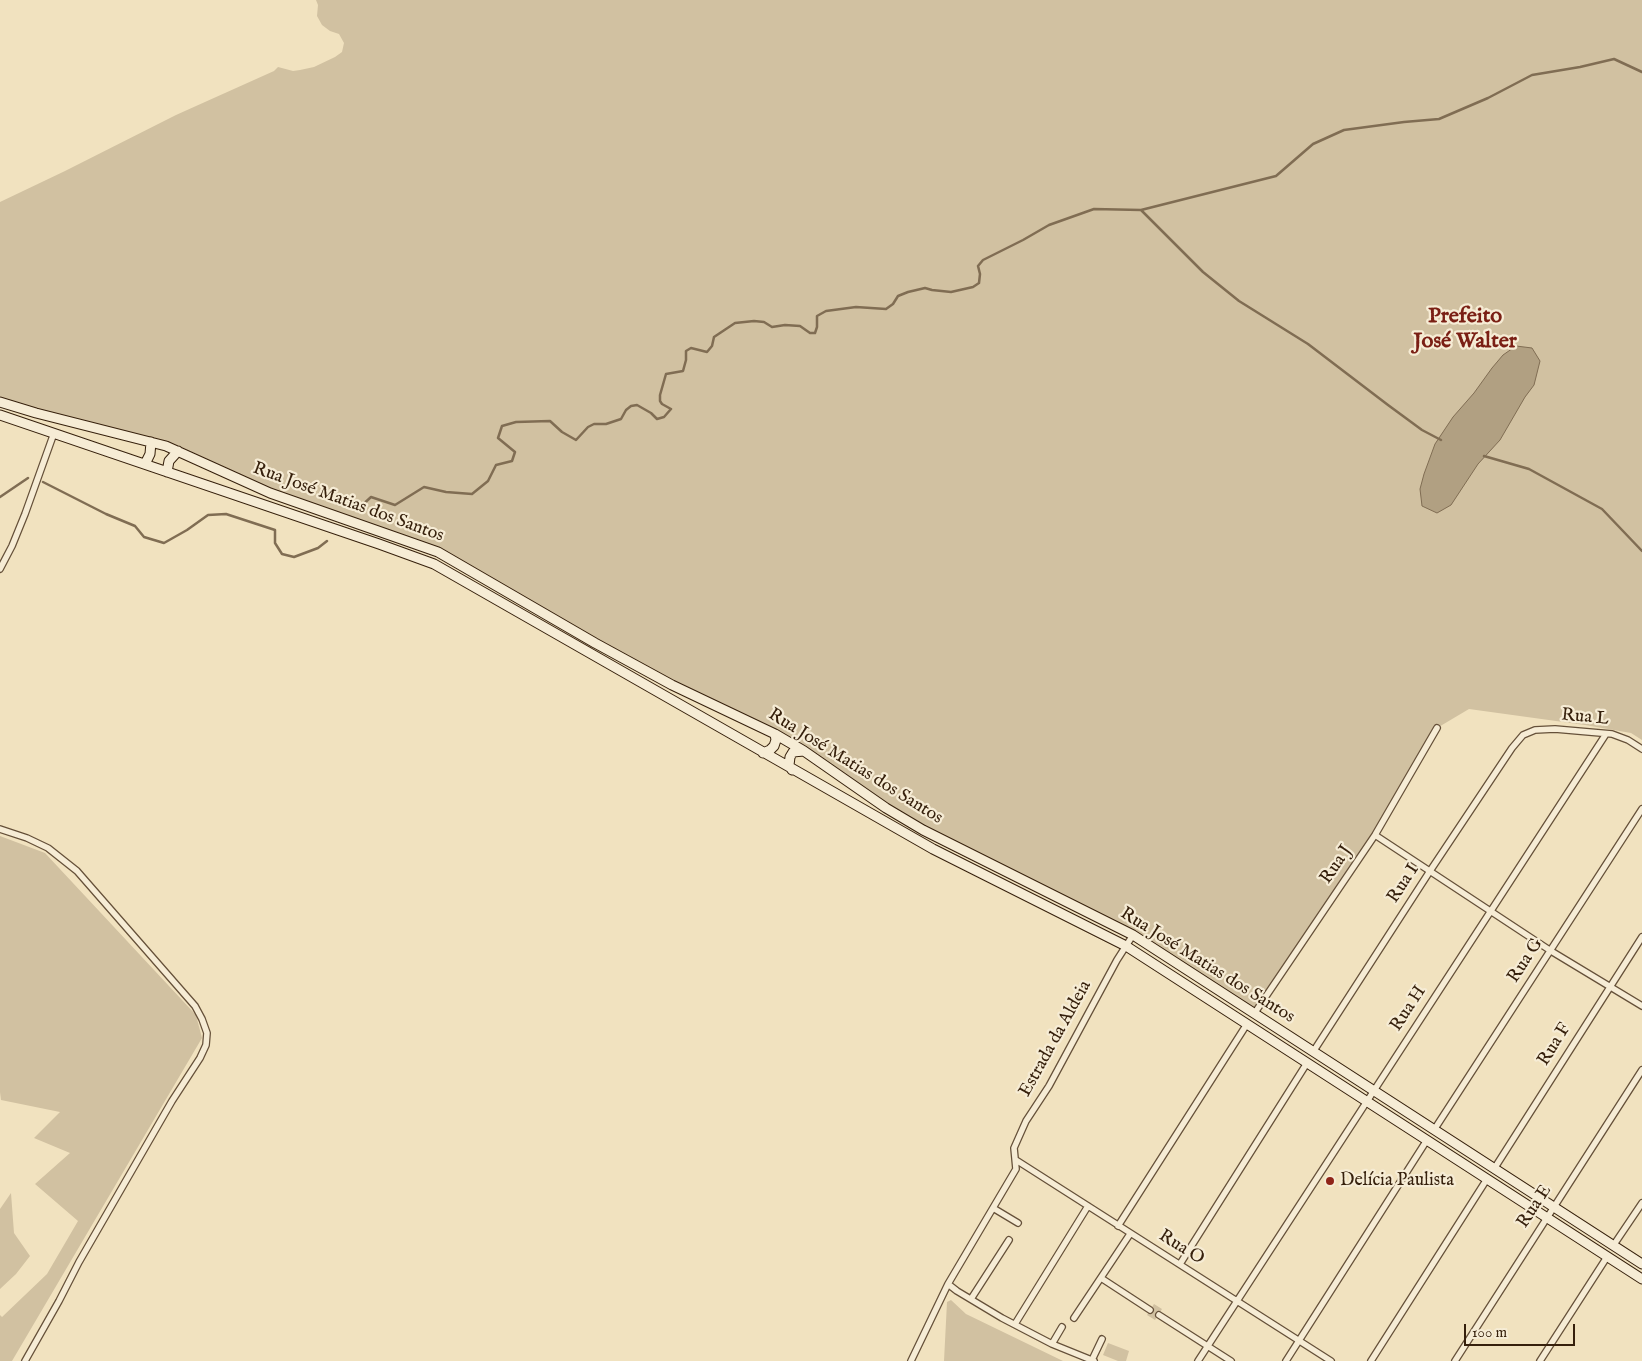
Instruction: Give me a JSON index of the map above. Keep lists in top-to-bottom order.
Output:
{
  "streets": {
    "main road": ["Rua José Matias dos Santos"],
    "street": [
      "Rua L",
      "Rua J",
      "Rua I",
      "Rua G",
      "Rua H",
      "Estrada da Aldeia",
      "Rua F",
      "Rua E",
      "Rua O"
    ]
  },
  "crossings": [
    ["Rua José Matias dos Santos", "Rua J"],
    ["Rua José Matias dos Santos", "Rua I"],
    ["Rua José Matias dos Santos", "Rua G"],
    ["Rua José Matias dos Santos", "Rua H"],
    ["Rua José Matias dos Santos", "Estrada da Aldeia"],
    ["Rua José Matias dos Santos", "Rua F"],
    ["Rua José Matias dos Santos", "Rua E"],
    ["Rua L", "Rua I"],
    ["Rua L", "Rua H"],
    ["Rua H", "Rua O"],
    ["Estrada da Aldeia", "Rua O"]
  ],
  "districts": ["Prefeito José Walter"],
  "places": ["Delícia Paulista"],
  "scale_bar": "100 m"
}
